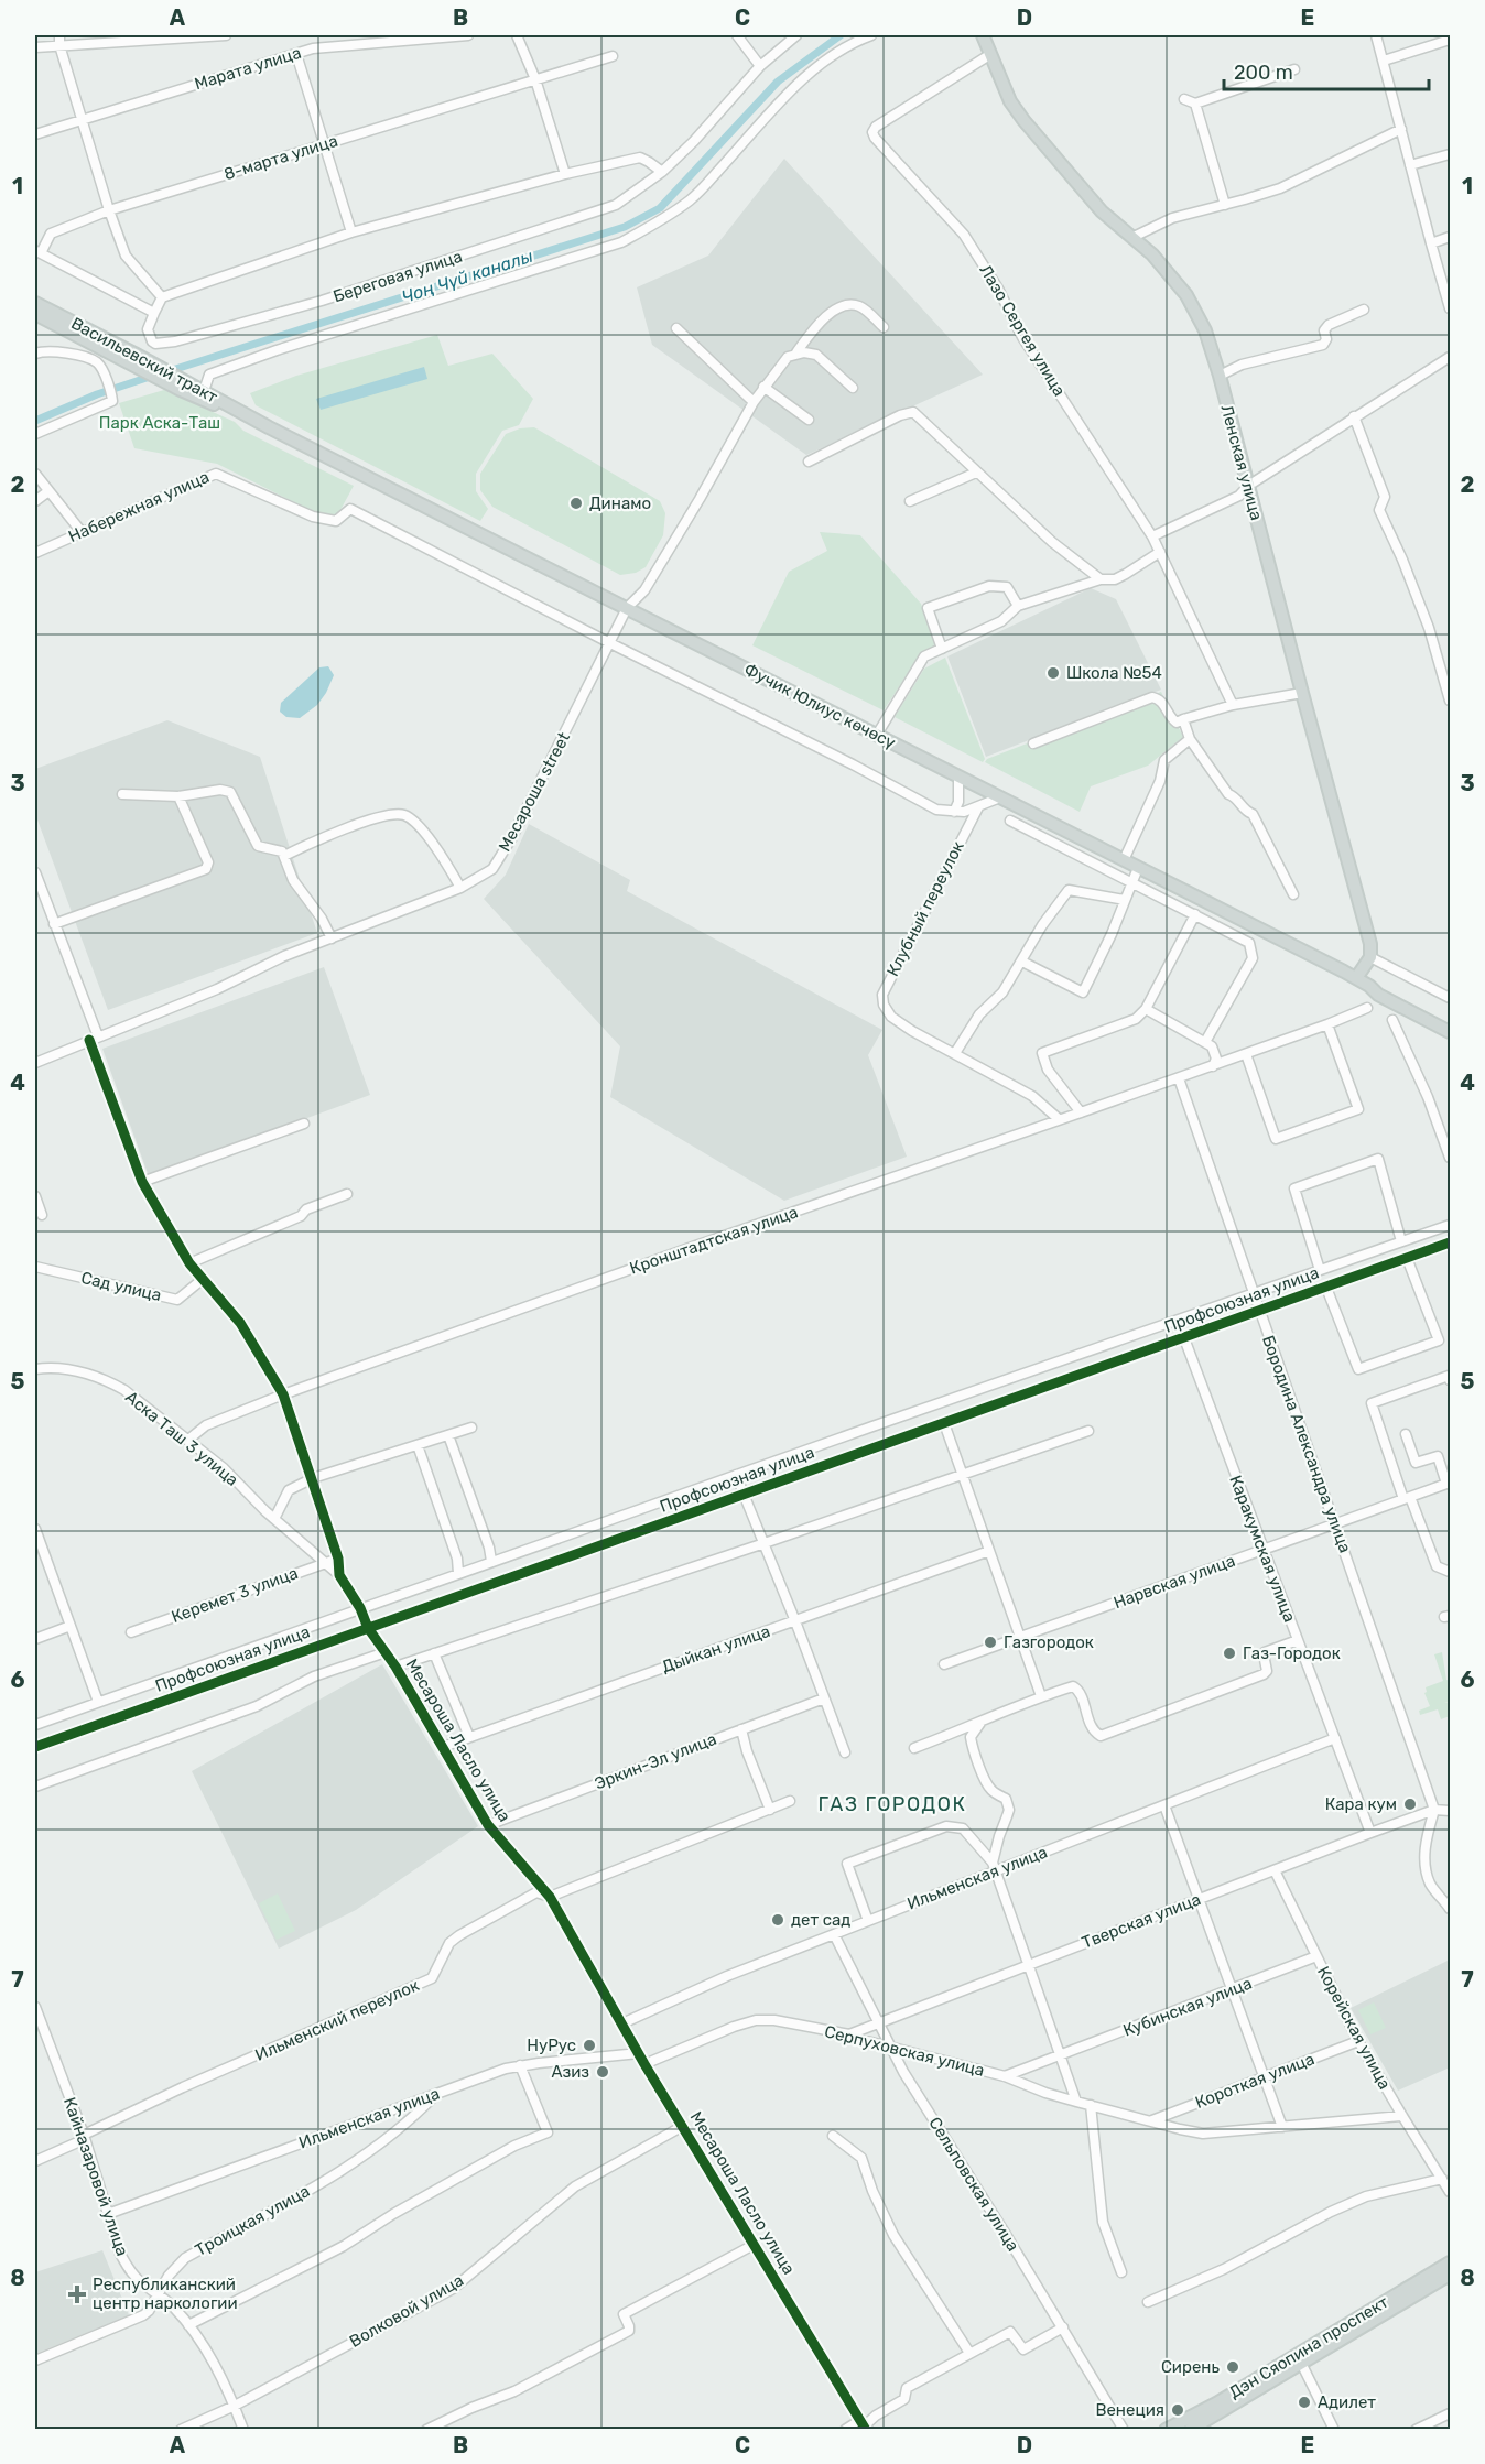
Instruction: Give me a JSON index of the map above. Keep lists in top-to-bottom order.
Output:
{
  "streets": {
    "main road": [
      "Васильевский тракт",
      "Ленская улица",
      "Фучик Юлиус көчөсү",
      "Дэн Сяопина проспект"
    ],
    "street": [
      "Марата улица",
      "8-марта улица",
      "Береговая улица",
      "Лазо Сергея улица",
      "Набережная улица",
      "Месароша street",
      "Клубный переулок",
      "Кронштадтская улица",
      "Сад улица",
      "Профсоюзная улица",
      "Аска Таш 3 улица",
      "Бородина Александра улица",
      "Каракумская улица",
      "Нарвская улица",
      "Керемет 3 улица",
      "Дыйкан улица",
      "Месароша Ласло улица",
      "Эркин-Эл улица",
      "Ильменская улица",
      "Тверская улица",
      "Кубинская улица",
      "Ильменский переулок",
      "Корейская улица",
      "Серпуховская улица",
      "Короткая улица",
      "Кайназаровой улица",
      "Сельповская улица",
      "Троицкая улица",
      "Волковой улица"
    ]
  },
  "crossings": [
    ["Лазо Сергея улица", "Ленская улица"],
    ["Васильевский тракт", "Фучик Юлиус көчөсү"],
    ["Набережная улица", "Месароша street"],
    ["Фучик Юлиус көчөсү", "Месароша street"],
    ["Месароша street", "Месароша Ласло улица"],
    ["Клубный переулок", "Кронштадтская улица"],
    ["Кронштадтская улица", "Аска Таш 3 улица"],
    ["Кронштадтская улица", "Бородина Александра улица"],
    ["Кронштадтская улица", "Месароша Ласло улица"],
    ["Сад улица", "Месароша Ласло улица"],
    ["Профсоюзная улица", "Бородина Александра улица"],
    ["Профсоюзная улица", "Каракумская улица"],
    ["Профсоюзная улица", "Месароша Ласло улица"],
    ["Аска Таш 3 улица", "Керемет 3 улица"],
    ["Аска Таш 3 улица", "Месароша Ласло улица"],
    ["Бородина Александра улица", "Нарвская улица"],
    ["Бородина Александра улица", "Тверская улица"],
    ["Каракумская улица", "Нарвская улица"],
    ["Каракумская улица", "Ильменская улица"],
    ["Каракумская улица", "Тверская улица"],
    ["Керемет 3 улица", "Месароша Ласло улица"],
    ["Дыйкан улица", "Месароша Ласло улица"],
    ["Месароша Ласло улица", "Эркин-Эл улица"],
    ["Месароша Ласло улица", "Ильменская улица"],
    ["Месароша Ласло улица", "Ильменский переулок"],
    ["Месароша Ласло улица", "Серпуховская улица"],
    ["Месароша Ласло улица", "Волковой улица"],
    ["Ильменская улица", "Кайназаровой улица"],
    ["Ильменская улица", "Сельповская улица"],
    ["Ильменская улица", "Троицкая улица"],
    ["Тверская улица", "Корейская улица"],
    ["Тверская улица", "Серпуховская улица"],
    ["Тверская улица", "Сельповская улица"],
    ["Кубинская улица", "Корейская улица"],
    ["Кубинская улица", "Серпуховская улица"],
    ["Ильменский переулок", "Кайназаровой улица"],
    ["Корейская улица", "Серпуховская улица"],
    ["Корейская улица", "Короткая улица"],
    ["Серпуховская улица", "Короткая улица"],
    ["Серпуховская улица", "Сельповская улица"],
    ["Кайназаровой улица", "Троицкая улица"],
    ["Кайназаровой улица", "Волковой улица"]
  ],
  "districts": ["ГАЗ ГОРОДОК"],
  "water": ["Чоң Чүй каналы"],
  "parks": ["Парк Аска-Таш"],
  "places": {
    "other": [
      "Динамо",
      "Школа №54",
      "Газгородок",
      "Газ-Городок",
      "Кара кум",
      "дет сад",
      "НуРус",
      "Азиз",
      "Сирень",
      "Адилет",
      "Венеция"
    ],
    "health": ["Республиканский центр наркологии"]
  },
  "scale_bar": "200 m",
  "grid": {
    "columns": [
      "A",
      "B",
      "C",
      "D",
      "E"
    ],
    "rows": [
      "1",
      "2",
      "3",
      "4",
      "5",
      "6",
      "7",
      "8"
    ]
  }
}
